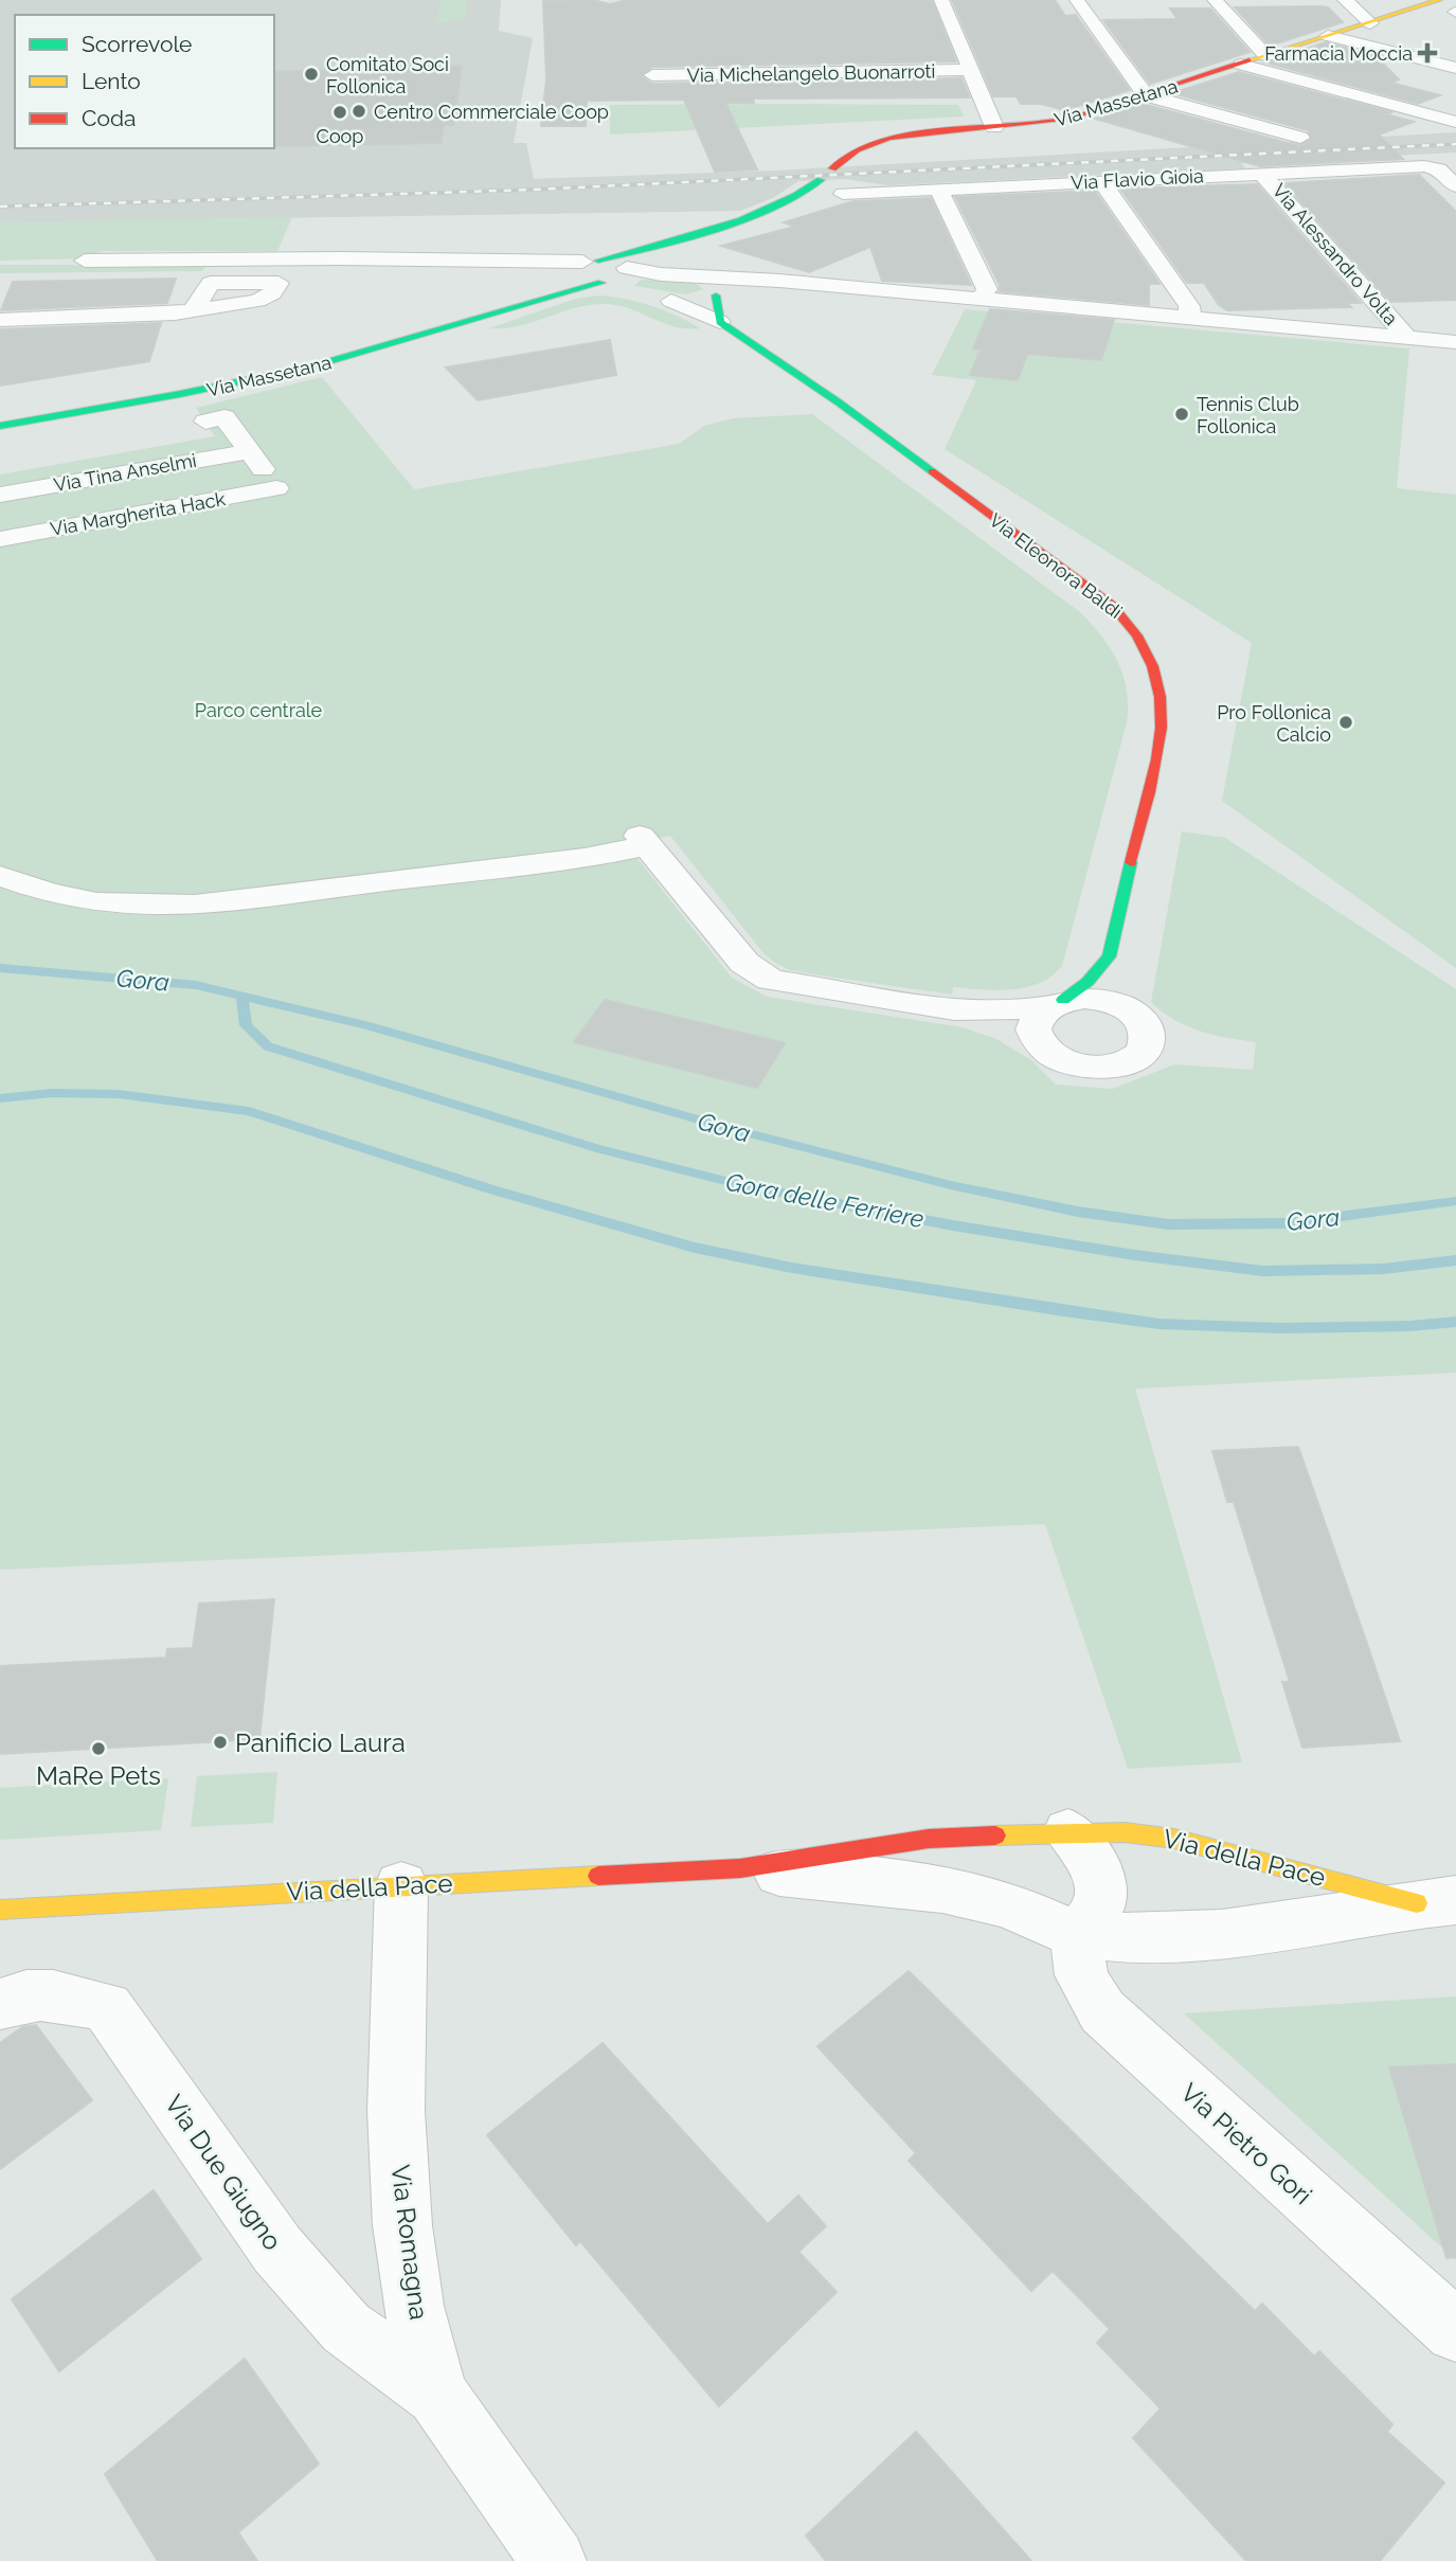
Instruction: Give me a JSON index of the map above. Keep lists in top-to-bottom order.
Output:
{
  "streets": {
    "main road": ["Via Massetana", "Via Eleonora Baldi", "Via della Pace"],
    "street": [
      "Via Michelangelo Buonarroti",
      "Via Flavio Gioia",
      "Via Alessandro Volta",
      "Via Tina Anselmi",
      "Via Margherita Hack",
      "Via Pietro Gori",
      "Via Due Giugno",
      "Via Romagna"
    ]
  },
  "crossings": [
    ["Via Michelangelo Buonarroti", "Via Massetana"],
    ["Via Flavio Gioia", "Via Alessandro Volta"],
    ["Via Tina Anselmi", "Via Margherita Hack"],
    ["Via della Pace", "Via Pietro Gori"],
    ["Via della Pace", "Via Romagna"],
    ["Via Due Giugno", "Via Romagna"]
  ],
  "water": ["Gora", "Gora delle Ferriere"],
  "parks": ["Parco centrale"],
  "places": {
    "health": ["Farmacia Moccia"],
    "other": [
      "Comitato Soci Follonica",
      "Centro Commerciale Coop",
      "Coop",
      "Tennis Club Follonica",
      "Pro Follonica Calcio",
      "Panificio Laura",
      "MaRe Pets"
    ]
  },
  "legend": ["Scorrevole", "Lento", "Coda"]
}
